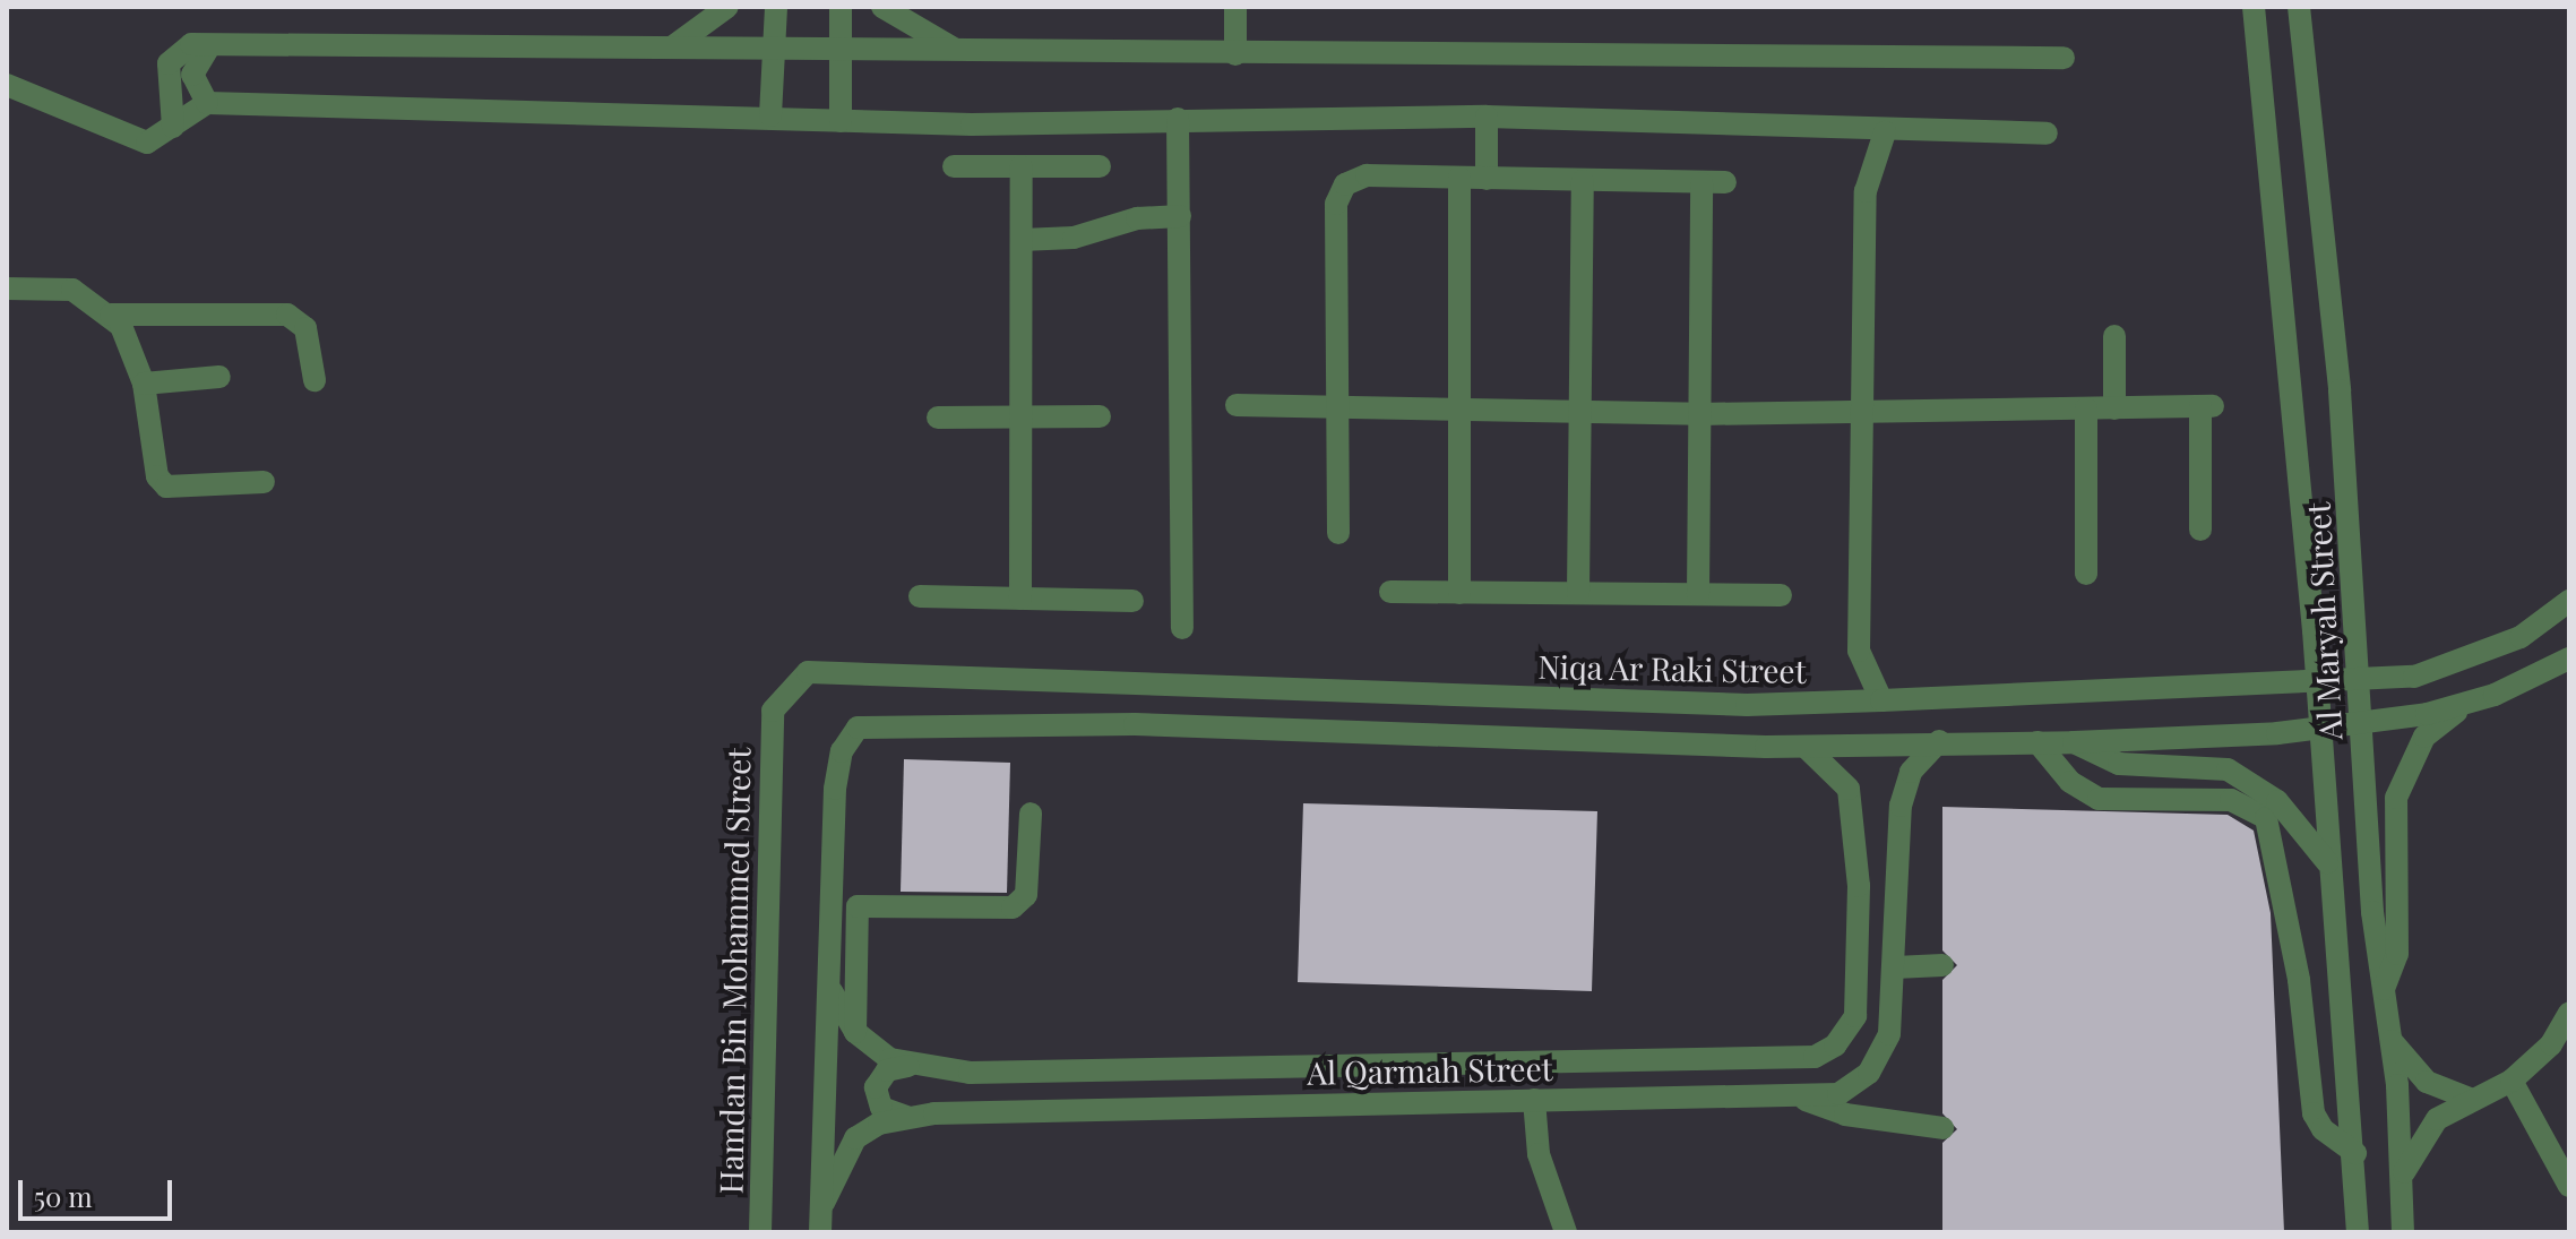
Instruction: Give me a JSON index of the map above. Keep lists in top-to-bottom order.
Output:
{
  "streets": {
    "street": [
      "Al Maryah Street",
      "Niqa Ar Raki Street",
      "Hamdan Bin Mohammed Street",
      "Al Qarmah Street"
    ]
  },
  "crossings": [
    ["Al Maryah Street", "Niqa Ar Raki Street"],
    ["Niqa Ar Raki Street", "Hamdan Bin Mohammed Street"]
  ],
  "scale_bar": "50 m"
}
